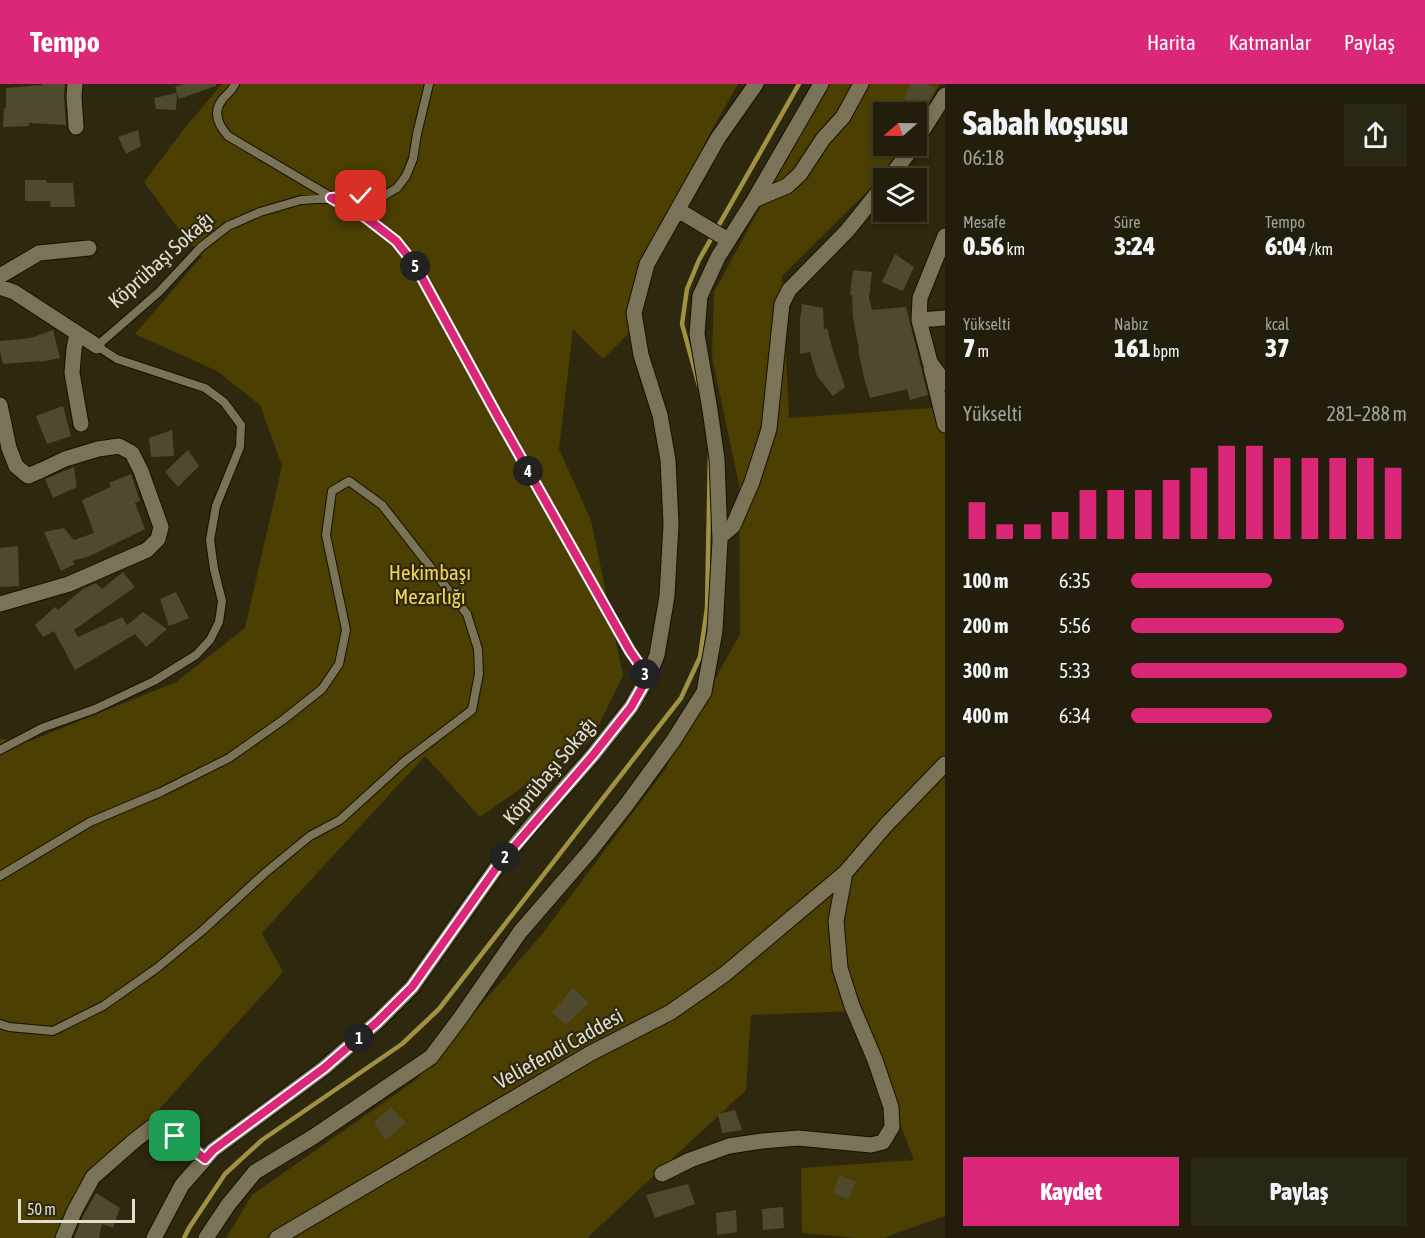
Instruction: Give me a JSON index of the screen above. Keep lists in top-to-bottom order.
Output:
{
  "streets": {
    "street": ["Köprübaşı Sokağı", "Veliefendi Caddesi"]
  },
  "parks": ["Hekimbaşı Mezarlığı"],
  "scale_bar": "50 m",
  "north": "left",
  "page": {
    "header": "Tempo",
    "nav": ["Harita", "Katmanlar", "Paylaş"],
    "heading": ["Sabah koşusu", "06:18"],
    "stats": [
      ["Mesafe", "0.56 km"],
      ["Süre", "3:24"],
      ["Tempo", "6:04 /km"],
      ["Yükselti", "7 m"],
      ["Nabız", "161 bpm"],
      ["kcal", "37"]
    ],
    "pins": [
      "5",
      "4",
      "3",
      "2",
      "1"
    ],
    "chart": ["Yükselti", "281–288 m"],
    "list": [
      {
        "name": "100 m",
        "note": "6:35"
      },
      {
        "name": "200 m",
        "note": "5:56"
      },
      {
        "name": "300 m",
        "note": "5:33"
      },
      {
        "name": "400 m",
        "note": "6:34"
      }
    ],
    "buttons": ["Kaydet", "Paylaş"],
    "scale": "50 m"
  }
}
